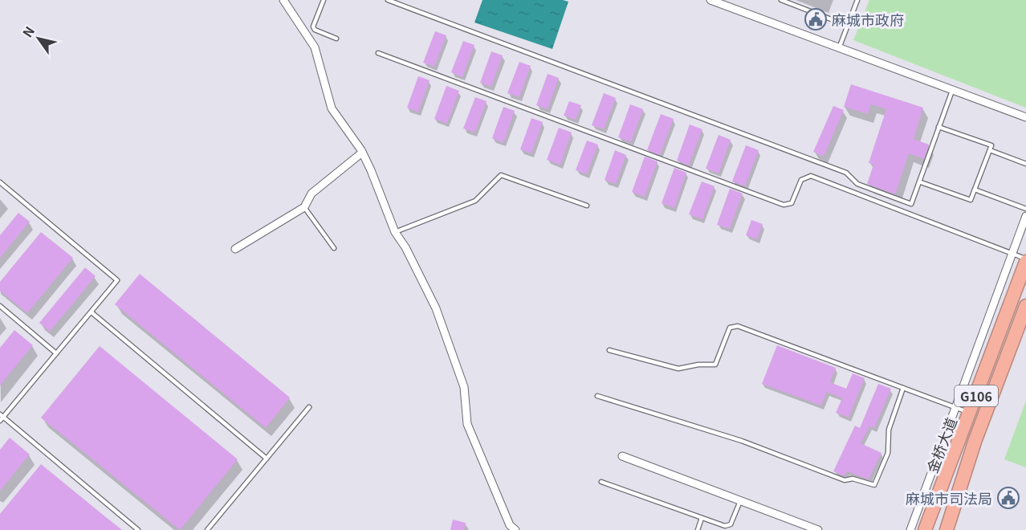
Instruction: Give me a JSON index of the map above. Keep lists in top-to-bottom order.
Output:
{
  "streets": {
    "highway": ["G106", "金桥大道"]
  },
  "places": {
    "public building": ["麻城市政府", "麻城市司法局"]
  },
  "north": "top left"
}
